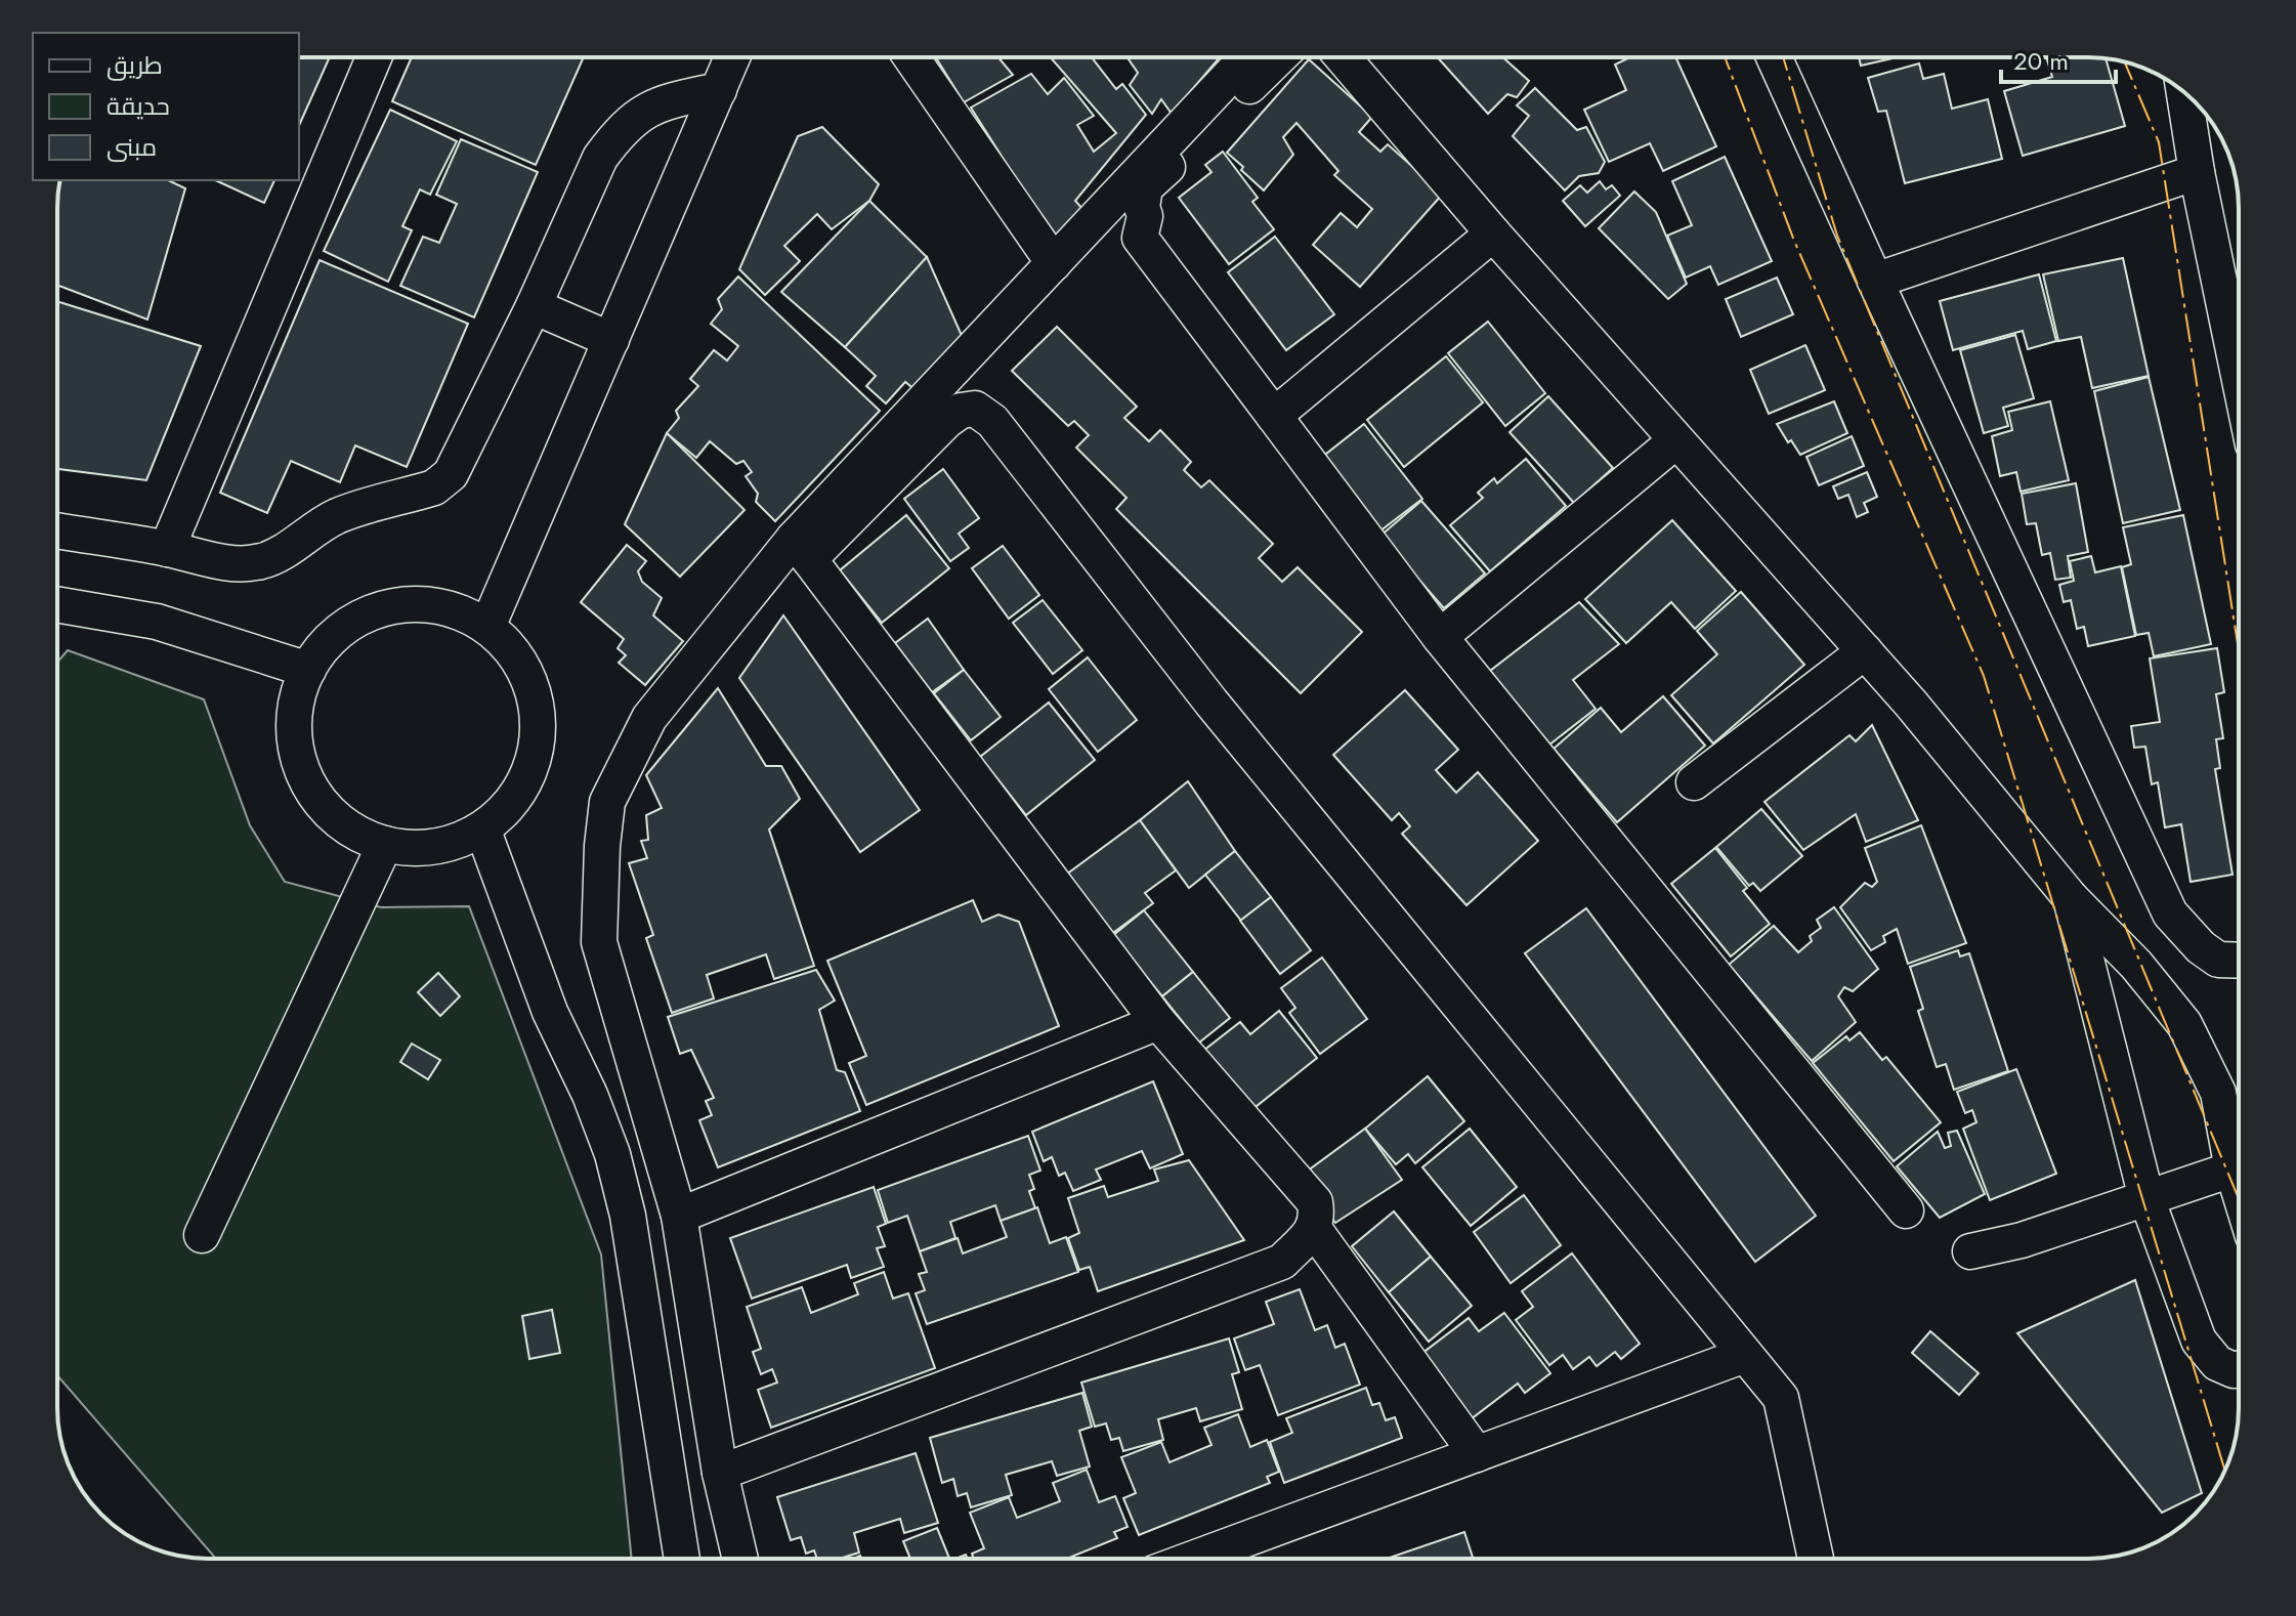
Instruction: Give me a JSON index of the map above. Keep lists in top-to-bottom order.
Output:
{
  "legend": ["طريق", "حديقة", "مبنى"],
  "scale_bar": "20 m"
}
